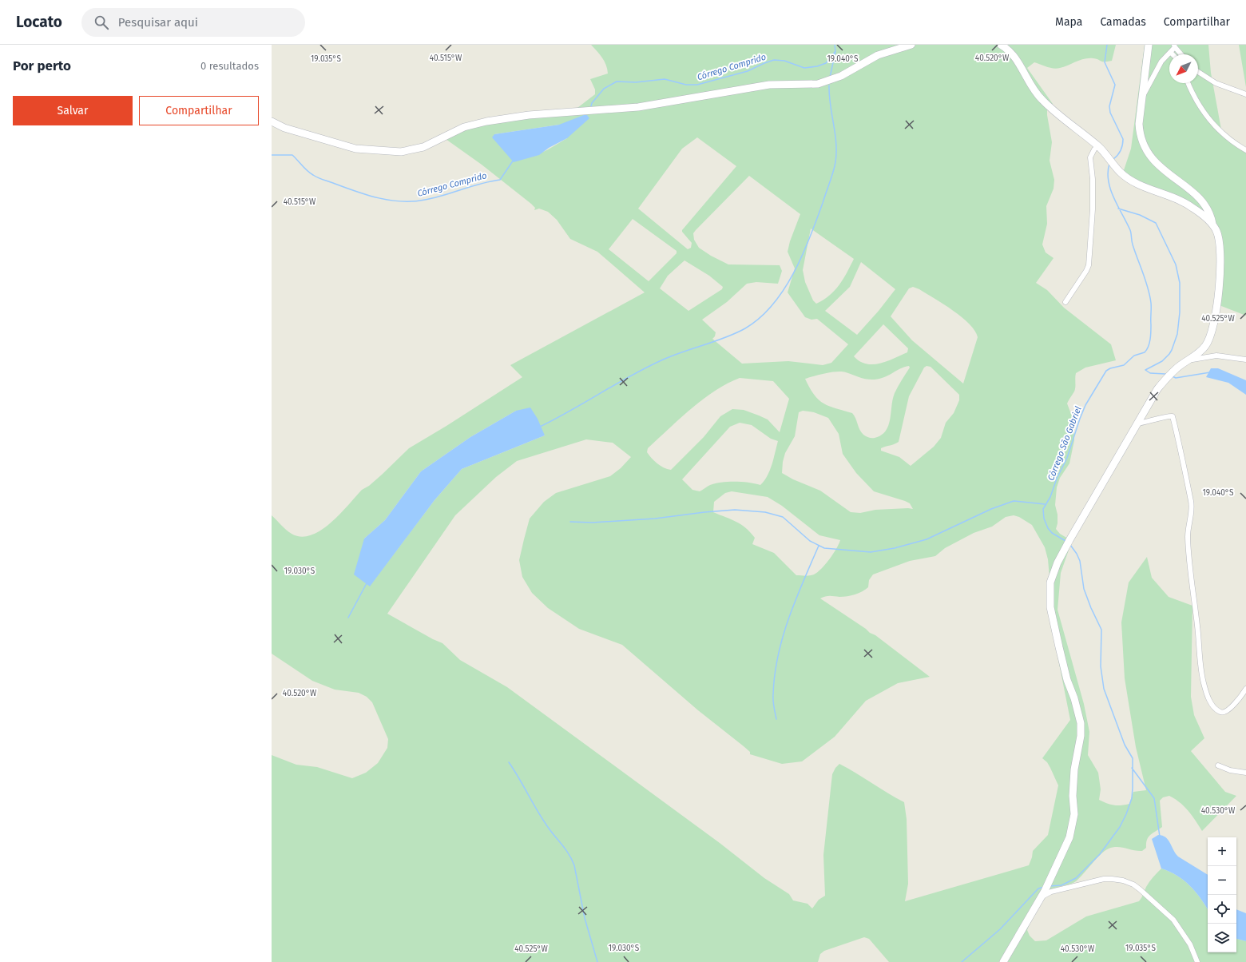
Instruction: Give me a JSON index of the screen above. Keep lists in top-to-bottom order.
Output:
{
  "water": ["Córrego Comprido", "Córrego São Gabriel"],
  "north": "bottom left",
  "page": {
    "header": "Locato",
    "search": "Pesquisar aqui",
    "nav": ["Mapa", "Camadas", "Compartilhar"],
    "heading": ["Por perto", "0 resultados"],
    "buttons": ["Salvar", "Compartilhar"],
    "map_buttons": ["+", "−"]
  },
  "coordinates": [
    "40.515°W",
    "40.520°W",
    "19.035°S",
    "19.040°S",
    "40.525°W",
    "19.030°S",
    "40.530°W"
  ]
}
